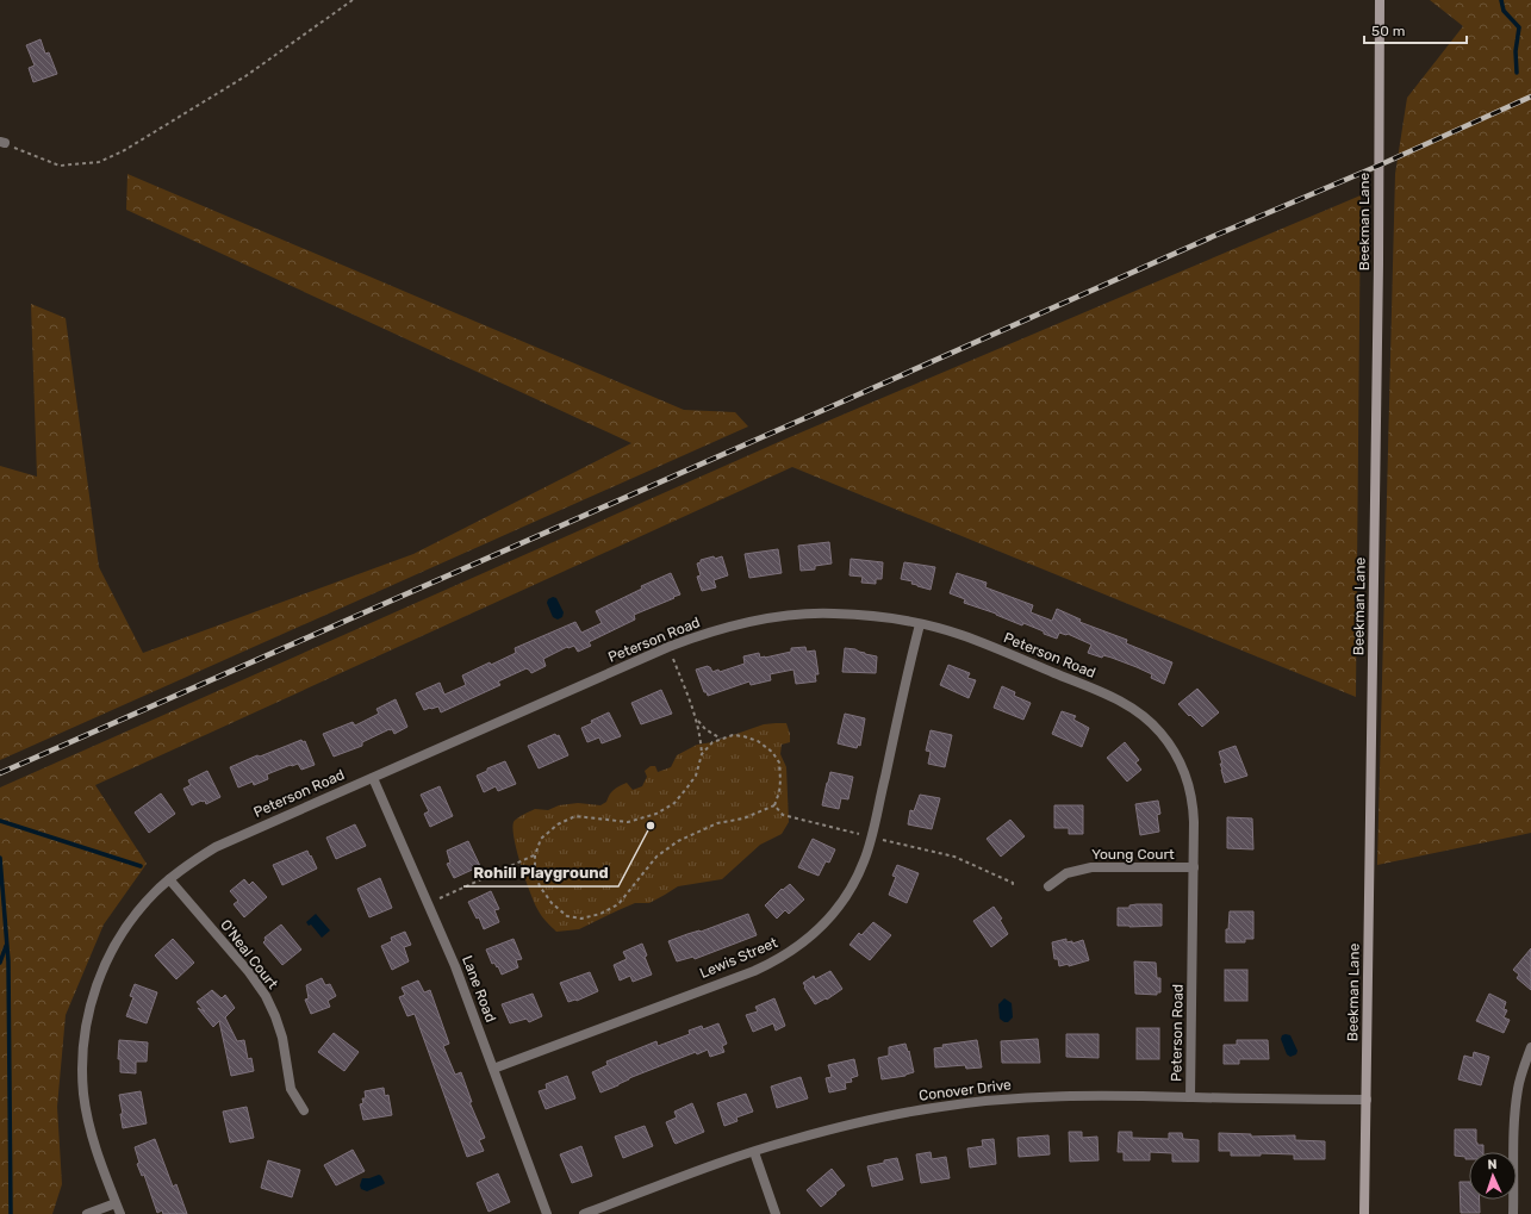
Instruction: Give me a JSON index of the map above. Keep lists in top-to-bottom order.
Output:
{
  "streets": {
    "street": [
      "Beekman Lane",
      "Peterson Road",
      "Young Court",
      "O'Neal Court",
      "Lewis Street",
      "Lane Road",
      "Conover Drive"
    ]
  },
  "crossings": [
    ["Beekman Lane", "Conover Drive"],
    ["Peterson Road", "Young Court"],
    ["Peterson Road", "O'Neal Court"],
    ["Peterson Road", "Lewis Street"],
    ["Peterson Road", "Lane Road"],
    ["Peterson Road", "Conover Drive"],
    ["Lewis Street", "Lane Road"]
  ],
  "places": ["Rohill Playground"],
  "scale_bar": "50 m",
  "north": "top"
}
